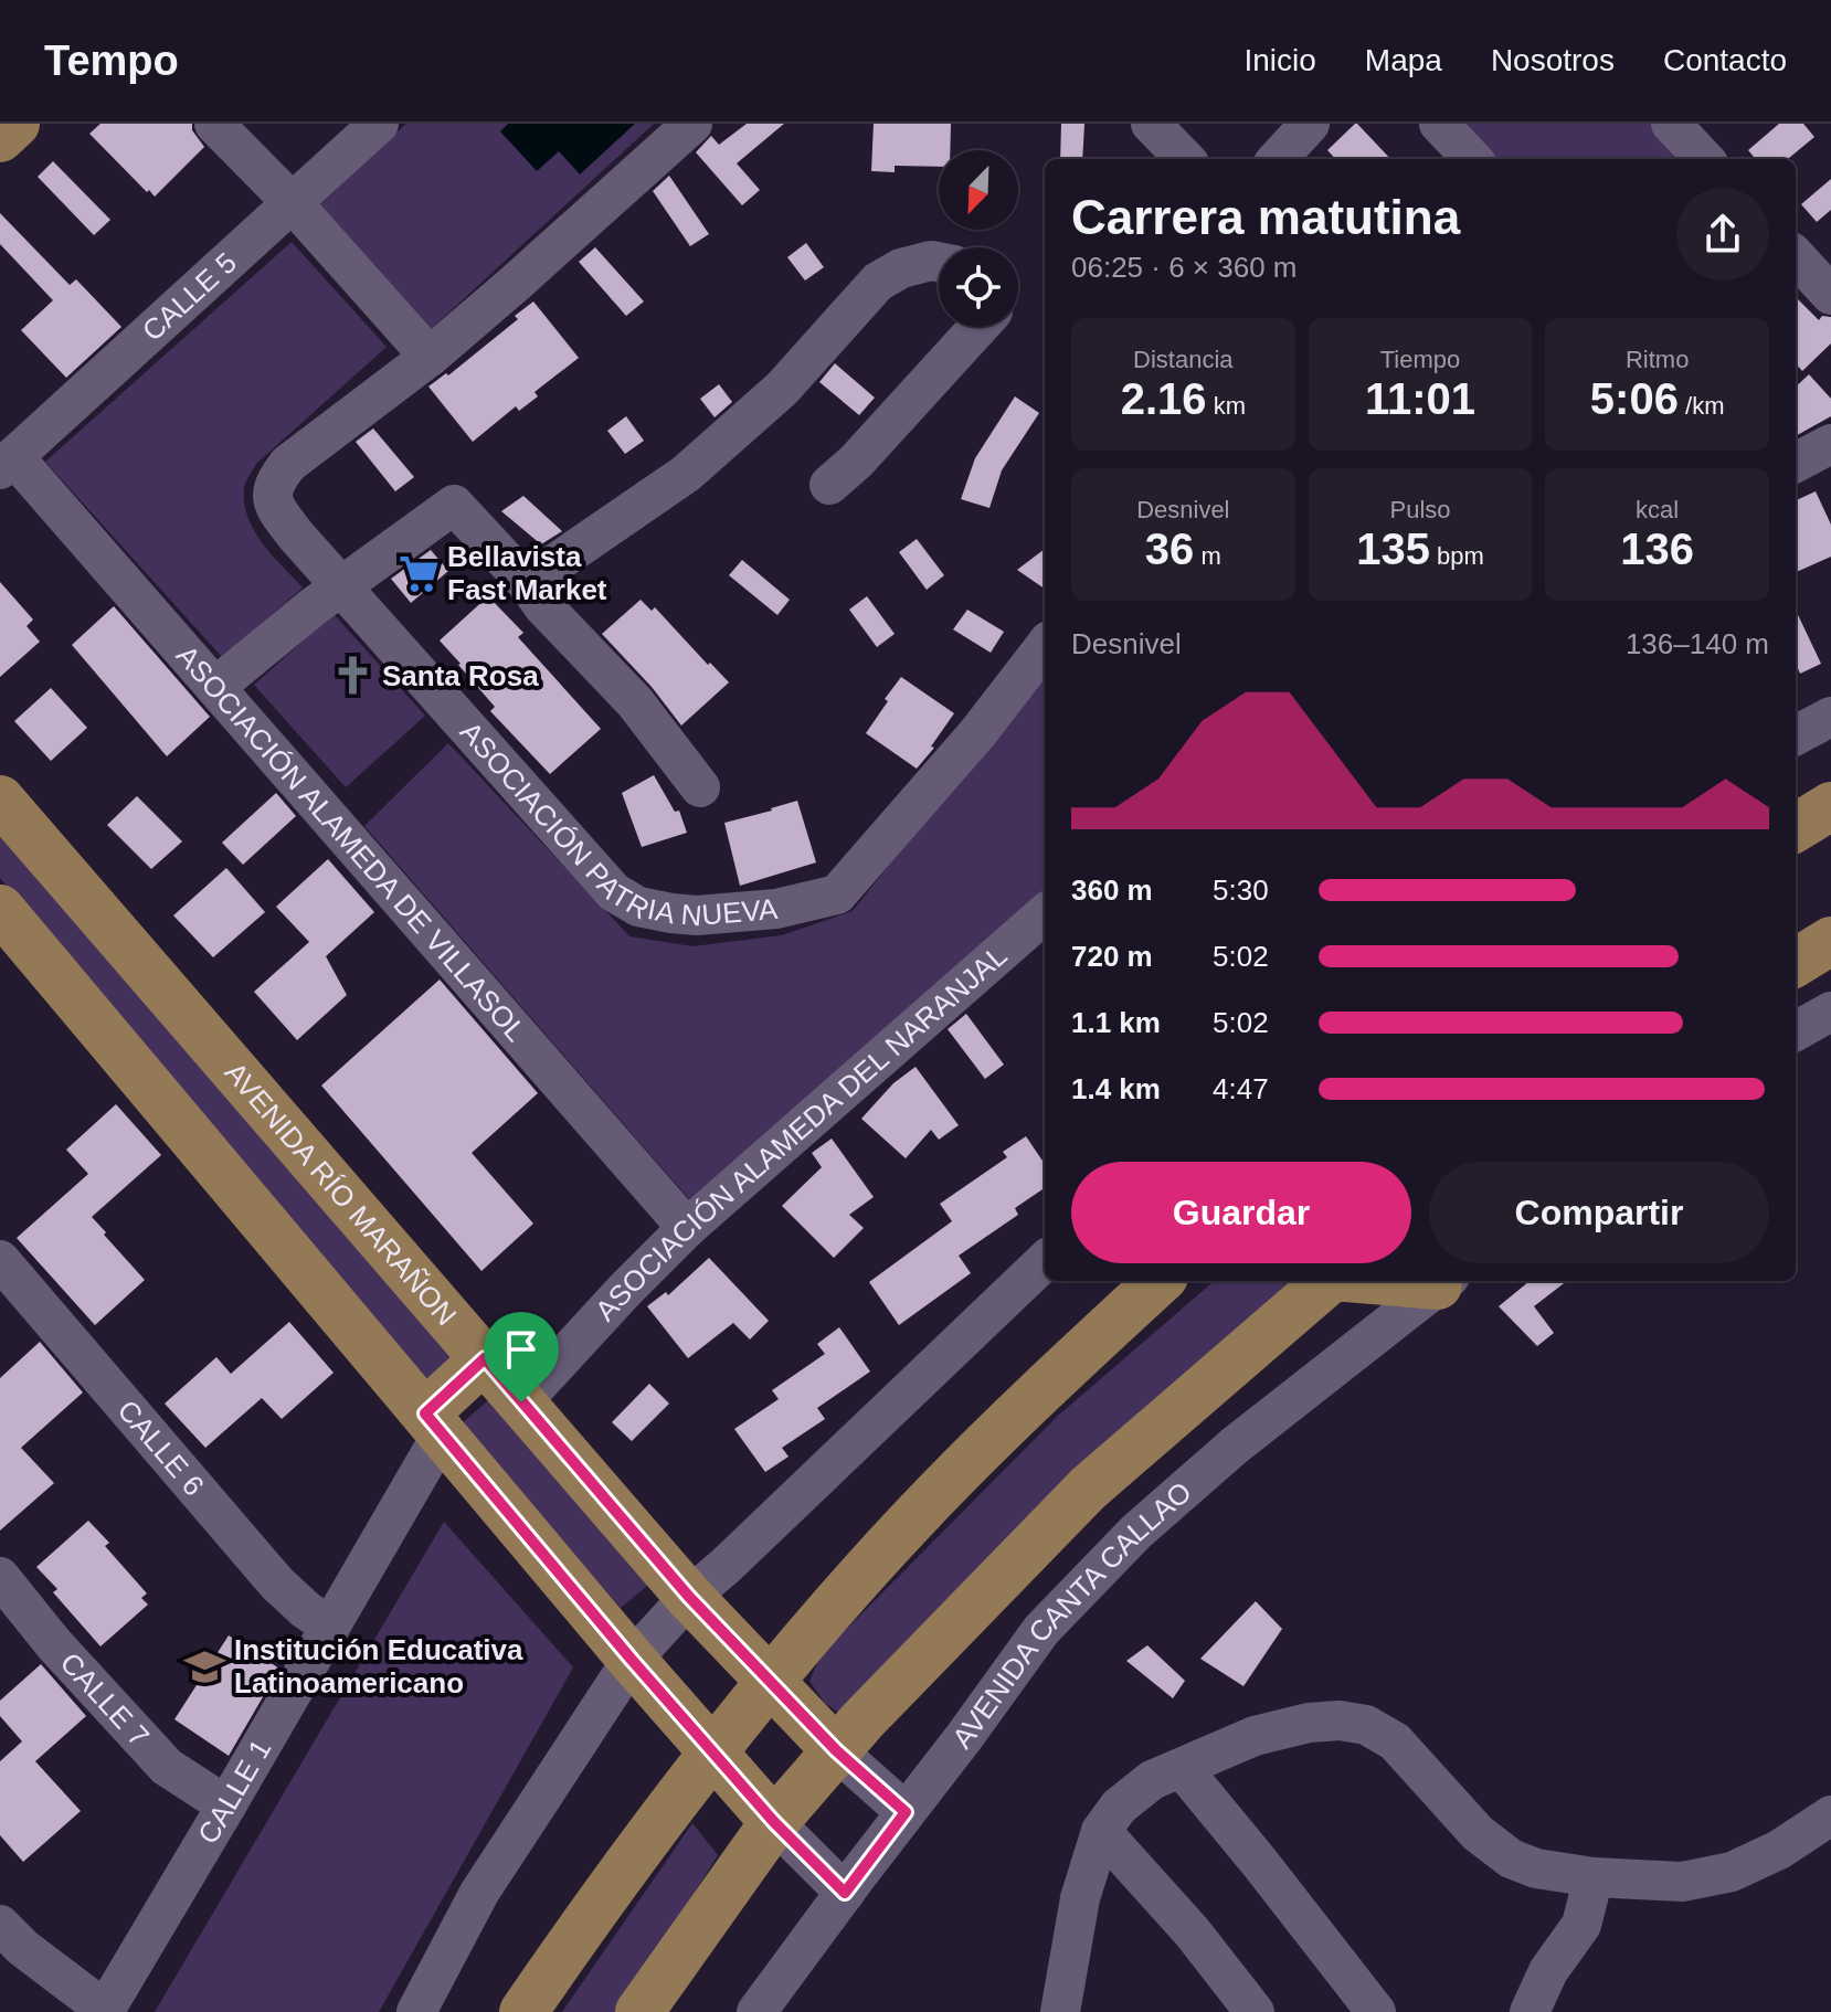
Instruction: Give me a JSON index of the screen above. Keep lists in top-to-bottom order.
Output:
{
  "streets": {
    "main road": ["AVENIDA RÍO MARAÑON"],
    "street": [
      "CALLE 5",
      "ASOCIACIÓN PATRIA NUEVA",
      "ASOCIACIÓN ALAMEDA DE VILLASOL",
      "ASOCIACIÓN ALAMEDA DEL NARANJAL",
      "CALLE 6",
      "AVENIDA CANTA CALLAO",
      "CALLE 7",
      "CALLE 1"
    ]
  },
  "crossings": [
    ["CALLE 5", "ASOCIACIÓN ALAMEDA DE VILLASOL"],
    ["ASOCIACIÓN ALAMEDA DE VILLASOL", "ASOCIACIÓN ALAMEDA DEL NARANJAL"],
    ["ASOCIACIÓN ALAMEDA DEL NARANJAL", "AVENIDA RÍO MARAÑON"],
    ["AVENIDA RÍO MARAÑON", "AVENIDA CANTA CALLAO"],
    ["CALLE 6", "CALLE 1"],
    ["CALLE 7", "CALLE 1"]
  ],
  "places": {
    "supermarket": ["Bellavista Fast Market"],
    "church": ["Santa Rosa"],
    "school or university": ["Institución Educativa Latinoamericano"]
  },
  "north": "bottom left",
  "page": {
    "header": "Tempo",
    "nav": [
      "Inicio",
      "Mapa",
      "Nosotros",
      "Contacto"
    ],
    "heading": ["Carrera matutina", "06:25 · 6 × 360 m"],
    "stats": [
      ["Distancia", "2.16 km"],
      ["Tiempo", "11:01"],
      ["Ritmo", "5:06 /km"],
      ["Desnivel", "36 m"],
      ["Pulso", "135 bpm"],
      ["kcal", "136"]
    ],
    "chart": ["Desnivel", "136–140 m"],
    "list": [
      {
        "name": "360 m",
        "note": "5:30"
      },
      {
        "name": "720 m",
        "note": "5:02"
      },
      {
        "name": "1.1 km",
        "note": "5:02"
      },
      {
        "name": "1.4 km",
        "note": "4:47"
      }
    ],
    "buttons": ["Guardar", "Compartir"]
  }
}
